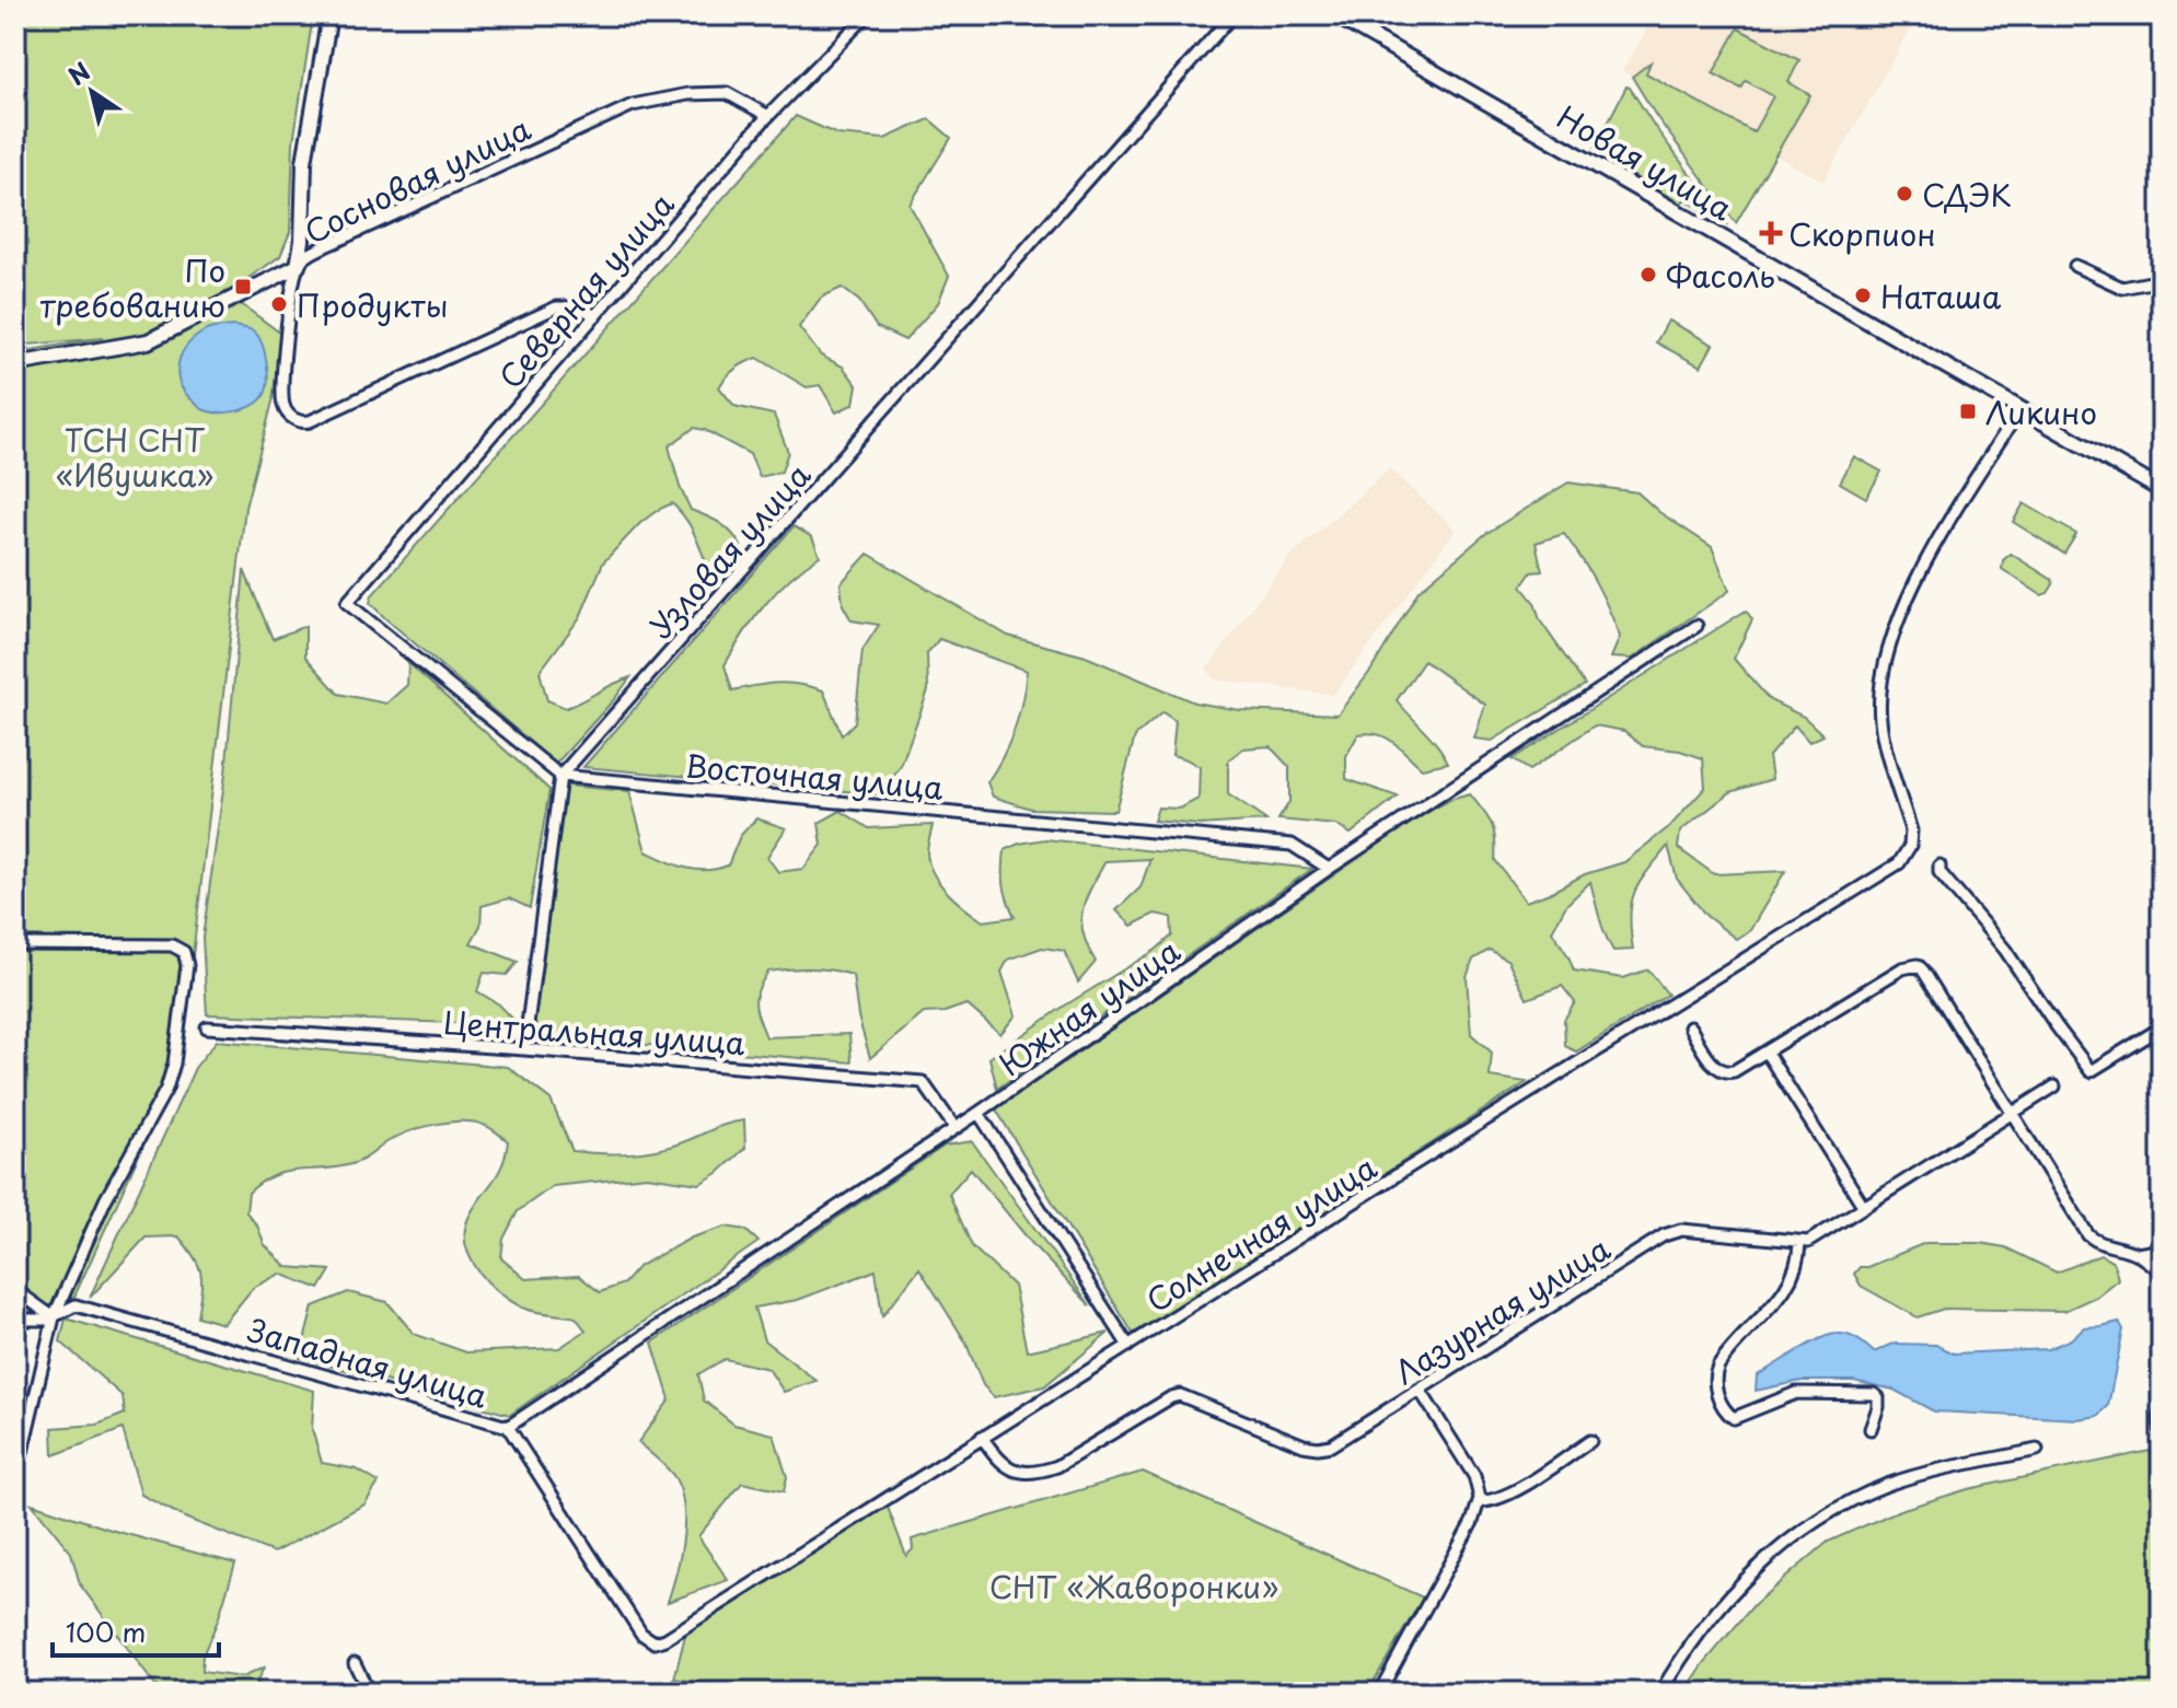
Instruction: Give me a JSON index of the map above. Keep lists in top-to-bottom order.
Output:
{
  "streets": {
    "street": [
      "Новая улица",
      "Сосновая улица",
      "Северная улица",
      "Узловая улица",
      "Восточная улица",
      "Южная улица",
      "Центральная улица",
      "Солнечная улица",
      "Лазурная улица",
      "Западная улица"
    ]
  },
  "crossings": [
    ["Новая улица", "Солнечная улица"],
    ["Сосновая улица", "Северная улица"],
    ["Северная улица", "Узловая улица"],
    ["Северная улица", "Восточная улица"],
    ["Узловая улица", "Восточная улица"],
    ["Восточная улица", "Южная улица"],
    ["Южная улица", "Центральная улица"],
    ["Южная улица", "Западная улица"],
    ["Солнечная улица", "Лазурная улица"],
    ["Солнечная улица", "Западная улица"]
  ],
  "parks": ["ТСН СНТ «Ивушка»", "СНТ «Жаворонки»"],
  "places": {
    "other": [
      "СДЭК",
      "Фасоль",
      "Наташа",
      "Продукты"
    ],
    "health": ["Скорпион"],
    "transit": ["По требованию", "Ликино"]
  },
  "scale_bar": "100 m",
  "north": "top left"
}
